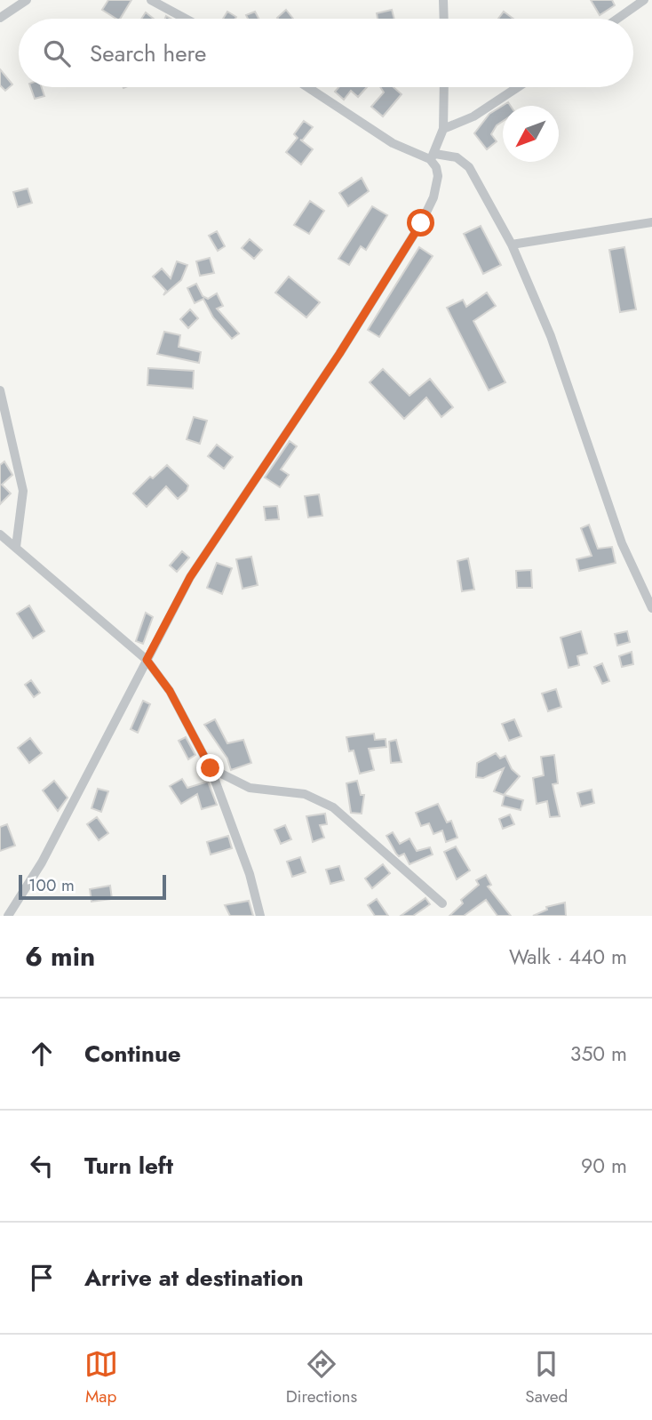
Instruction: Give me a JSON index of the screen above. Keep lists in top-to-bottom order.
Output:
{
  "scale_bar": "100 m",
  "north": "bottom left",
  "page": {
    "search": "Search here",
    "scale": "100 m",
    "heading": ["6 min", "Walk · 440 m"],
    "list": [
      ["Continue", "350 m"],
      ["Turn left", "90 m"],
      "Arrive at destination"
    ],
    "nav": ["Map", "Directions", "Saved"]
  }
}
